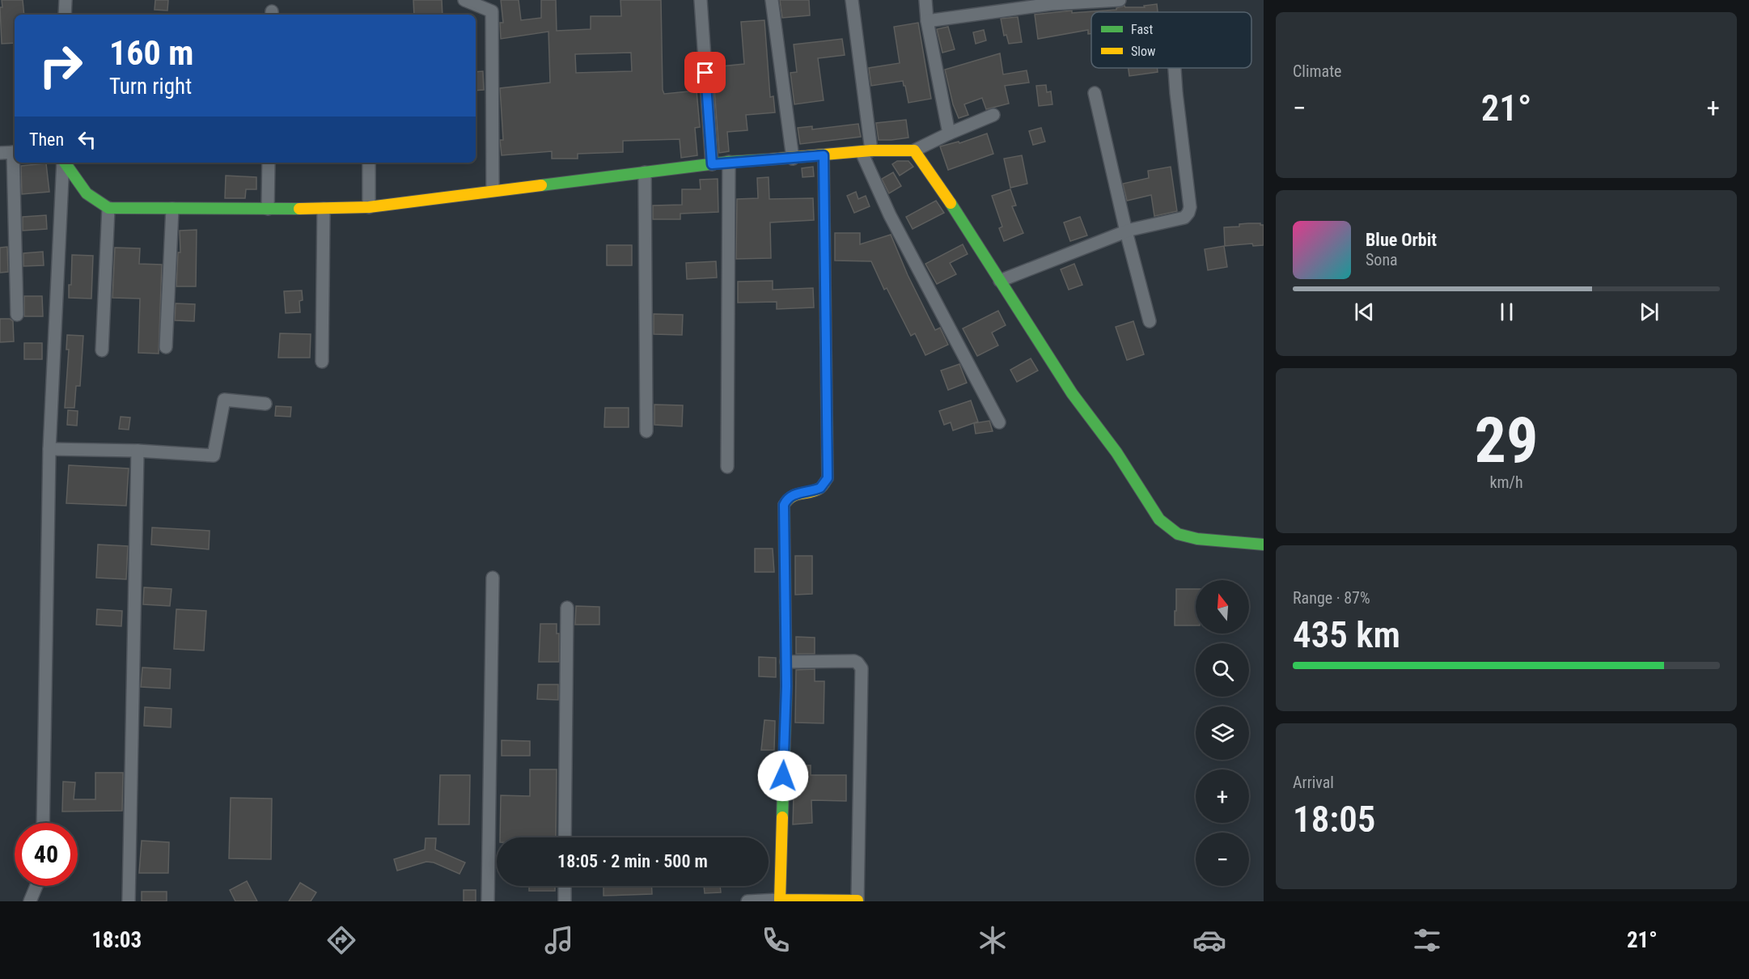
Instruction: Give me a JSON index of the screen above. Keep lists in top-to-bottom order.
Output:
{
  "legend": ["Fast", "Slow"],
  "north": "top",
  "page": {
    "tile": [
      "Climate",
      ["29", "km/h"],
      ["Range · 87%", "435 km"],
      ["Arrival", "18:05"]
    ],
    "turn": ["160 m", "Turn right"],
    "heat": ["−", "21°", "+"],
    "then": "Then",
    "song": ["Blue Orbit", "Sona"],
    "map_buttons": ["+", "−"],
    "limit": "40",
    "trip": "18:05 · 2 min · 500 m",
    "tabs": ["18:03", "21°"]
  }
}
